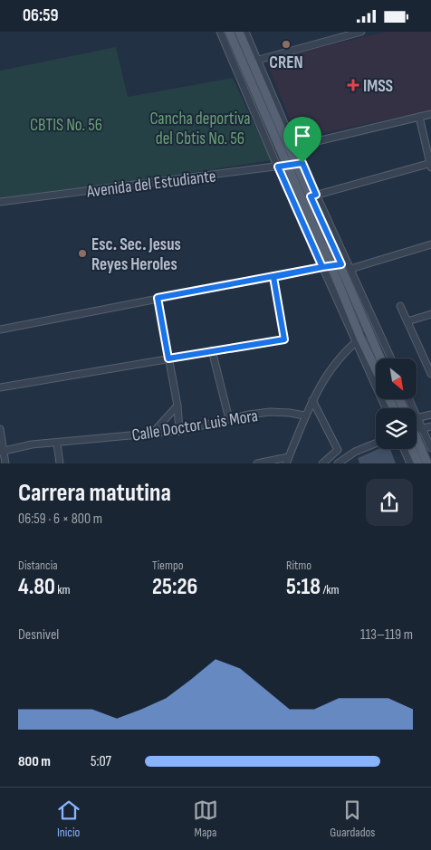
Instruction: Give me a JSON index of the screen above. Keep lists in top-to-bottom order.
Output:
{
  "streets": {
    "street": ["Avenida del Estudiante", "Calle Doctor Luis Mora"]
  },
  "parks": ["Cancha deportiva del Cbtis No. 56", "CBTIS No. 56"],
  "places": {
    "other": ["CREN", "Esc. Sec. Jesus Reyes Heroles"],
    "health": ["IMSS"]
  },
  "north": "bottom right",
  "page": {
    "status": "06:59",
    "heading": ["Carrera matutina", "06:59 · 6 × 800 m"],
    "stats": [
      ["Distancia", "4.80 km"],
      ["Tiempo", "25:26"],
      ["Ritmo", "5:18 /km"]
    ],
    "chart": ["Desnivel", "113–119 m"],
    "list": [
      {
        "name": "800 m",
        "note": "5:07"
      }
    ],
    "tabs": ["Inicio", "Mapa", "Guardados"]
  }
}
